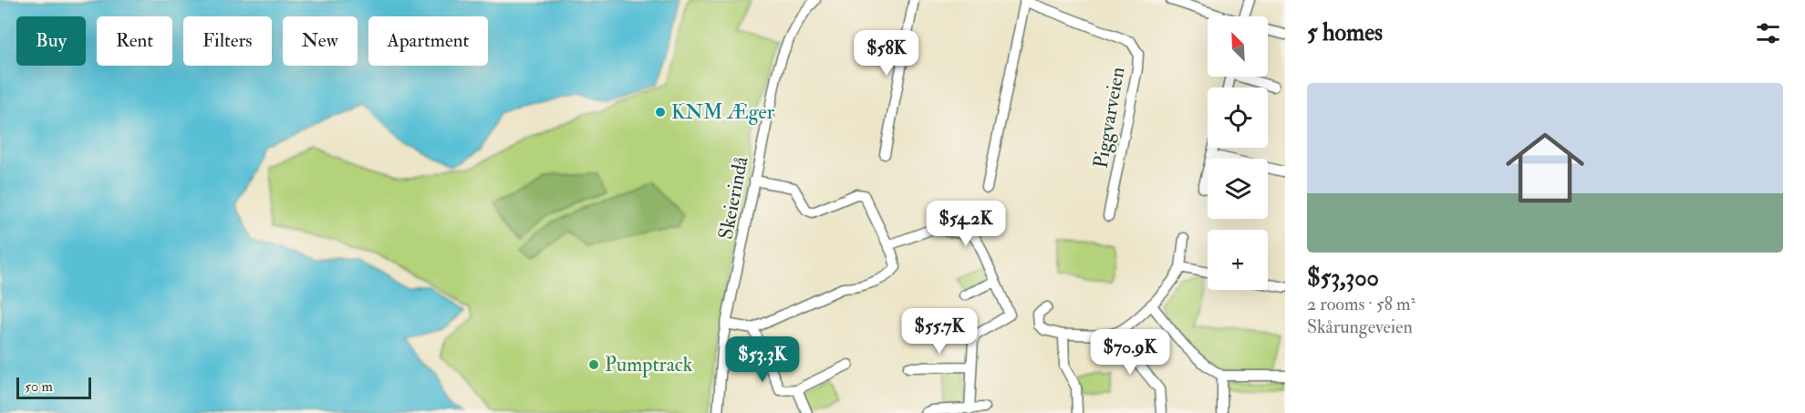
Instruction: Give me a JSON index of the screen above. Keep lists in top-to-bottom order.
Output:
{
  "streets": {
    "street": ["Piggvarveien", "Skeierindå"]
  },
  "places": ["KNM Æger", "Pumptrack"],
  "scale_bar": "50 m",
  "north": "top left",
  "page": {
    "heading": "5 homes",
    "map_buttons": "+",
    "chip": [
      "Buy",
      "Rent",
      "Filters",
      "New",
      "Apartment"
    ],
    "price": [
      "$58K",
      "$54.2K",
      "$55.7K",
      "$70.9K",
      "$53.3K"
    ],
    "list": [
      {
        "name": "$53,300",
        "note": "2 rooms · 58 m² · Skårungeveien"
      }
    ],
    "scale": "50 m"
  }
}
